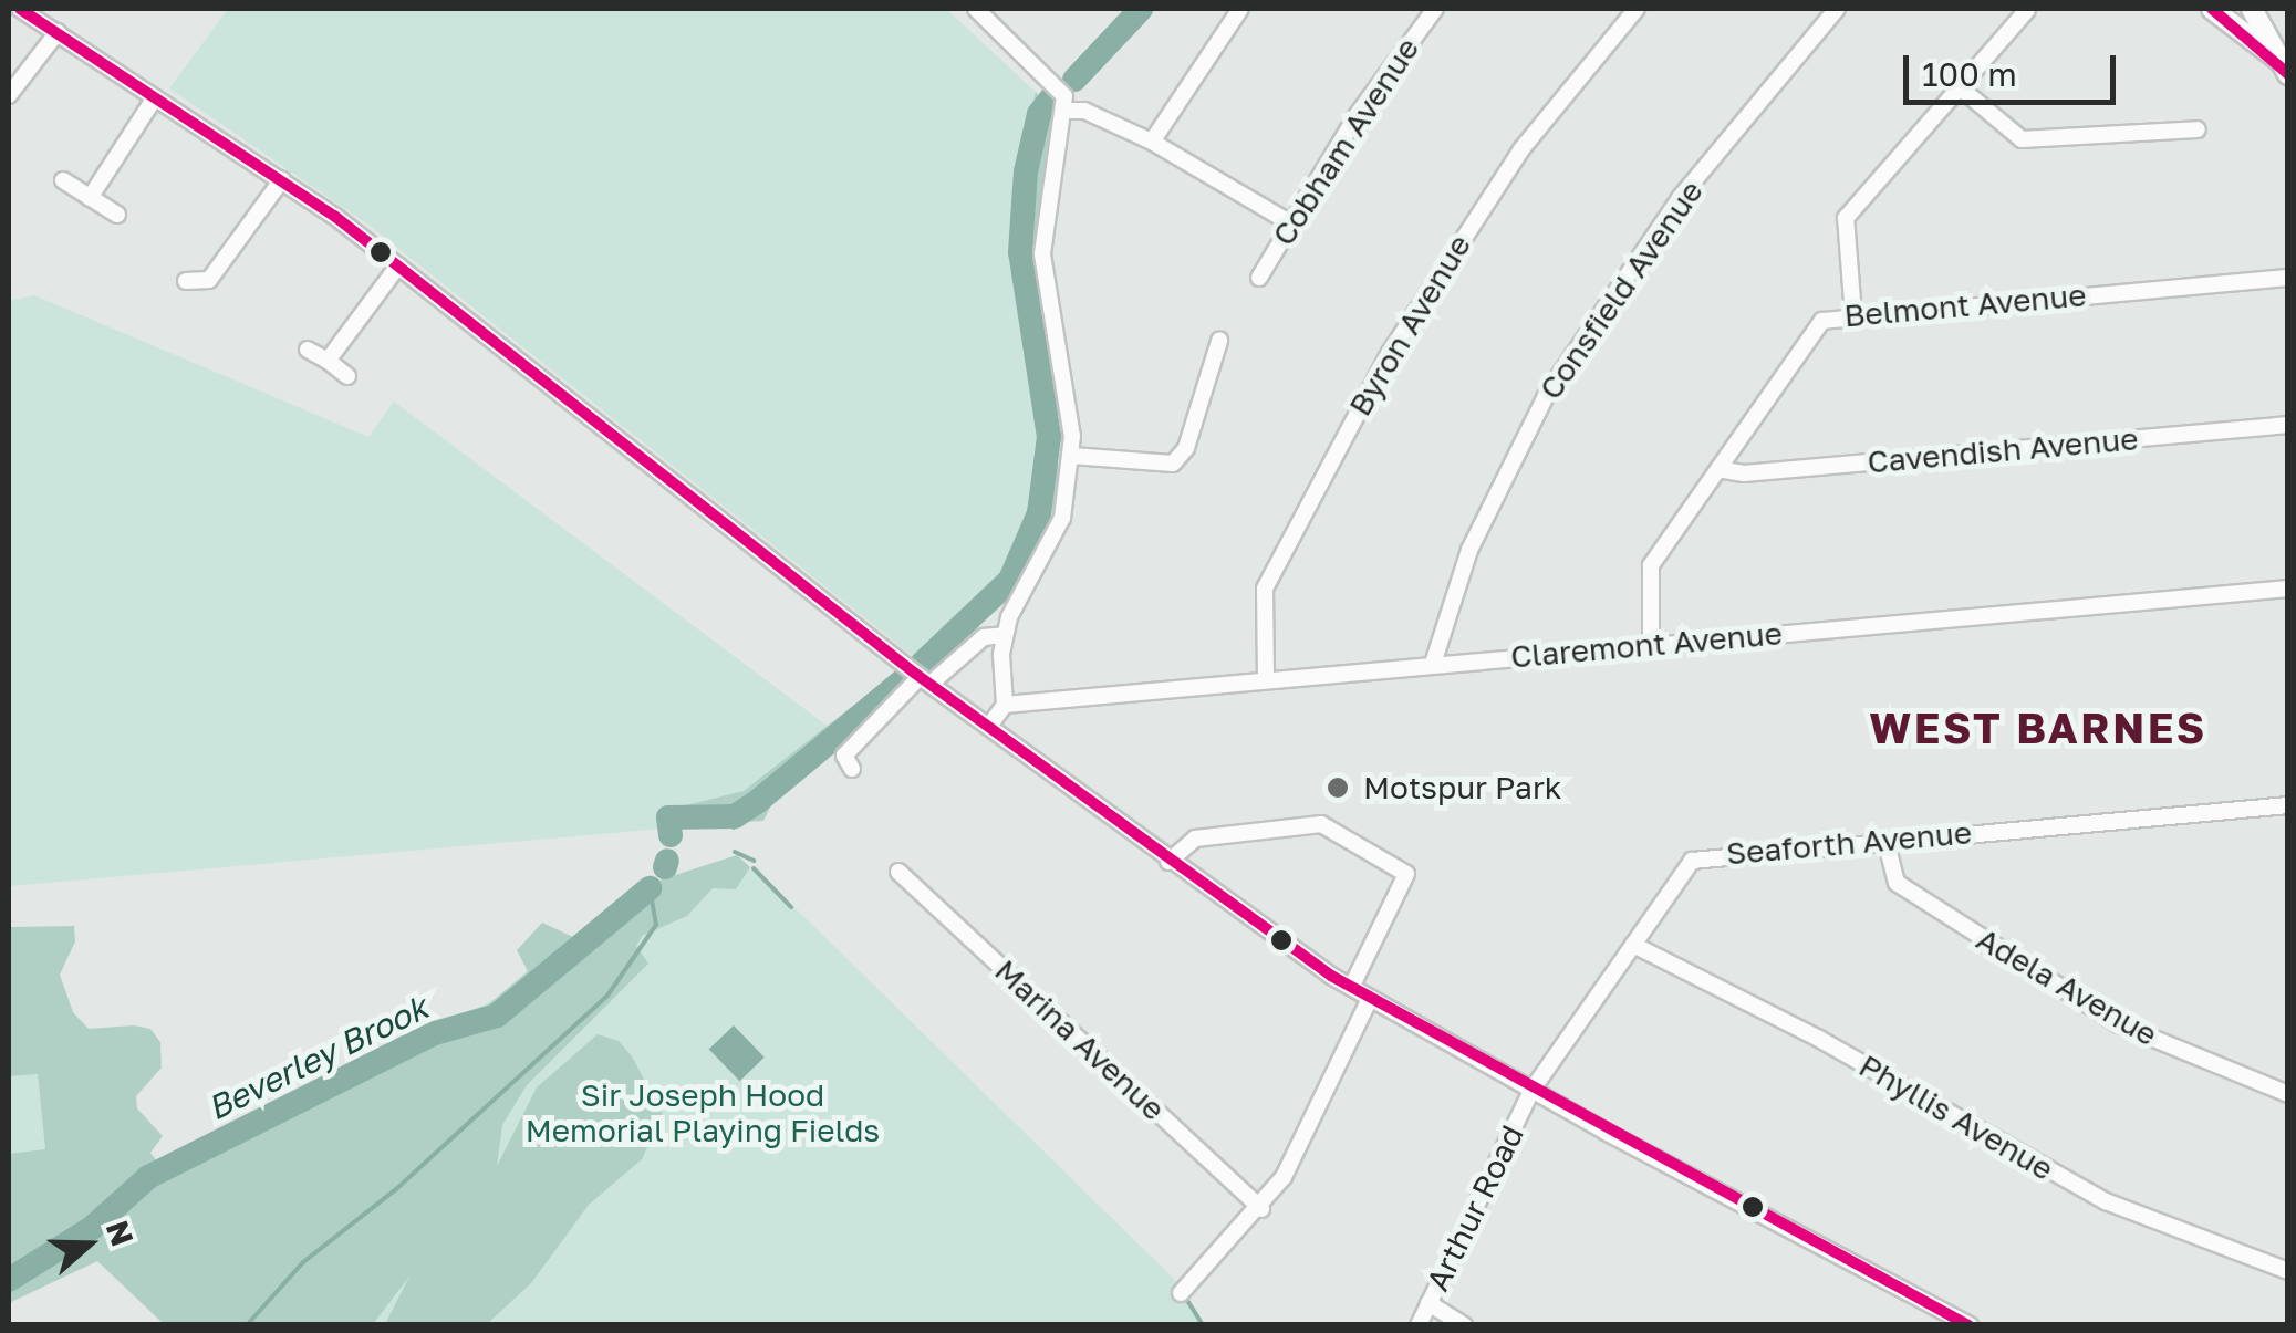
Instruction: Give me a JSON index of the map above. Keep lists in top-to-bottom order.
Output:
{
  "streets": {
    "street": [
      "Cobham Avenue",
      "Consfield Avenue",
      "Belmont Avenue",
      "Byron Avenue",
      "Cavendish Avenue",
      "Claremont Avenue",
      "Seaforth Avenue",
      "Adela Avenue",
      "Marina Avenue",
      "Phyllis Avenue",
      "Arthur Road"
    ]
  },
  "crossings": [
    ["Consfield Avenue", "Claremont Avenue"],
    ["Belmont Avenue", "Cavendish Avenue"],
    ["Belmont Avenue", "Claremont Avenue"],
    ["Byron Avenue", "Claremont Avenue"],
    ["Seaforth Avenue", "Adela Avenue"],
    ["Seaforth Avenue", "Phyllis Avenue"],
    ["Seaforth Avenue", "Arthur Road"]
  ],
  "districts": ["WEST BARNES"],
  "water": ["Beverley Brook"],
  "parks": ["Sir Joseph Hood Memorial Playing Fields"],
  "places": ["Motspur Park"],
  "scale_bar": "100 m",
  "north": "right"
}
